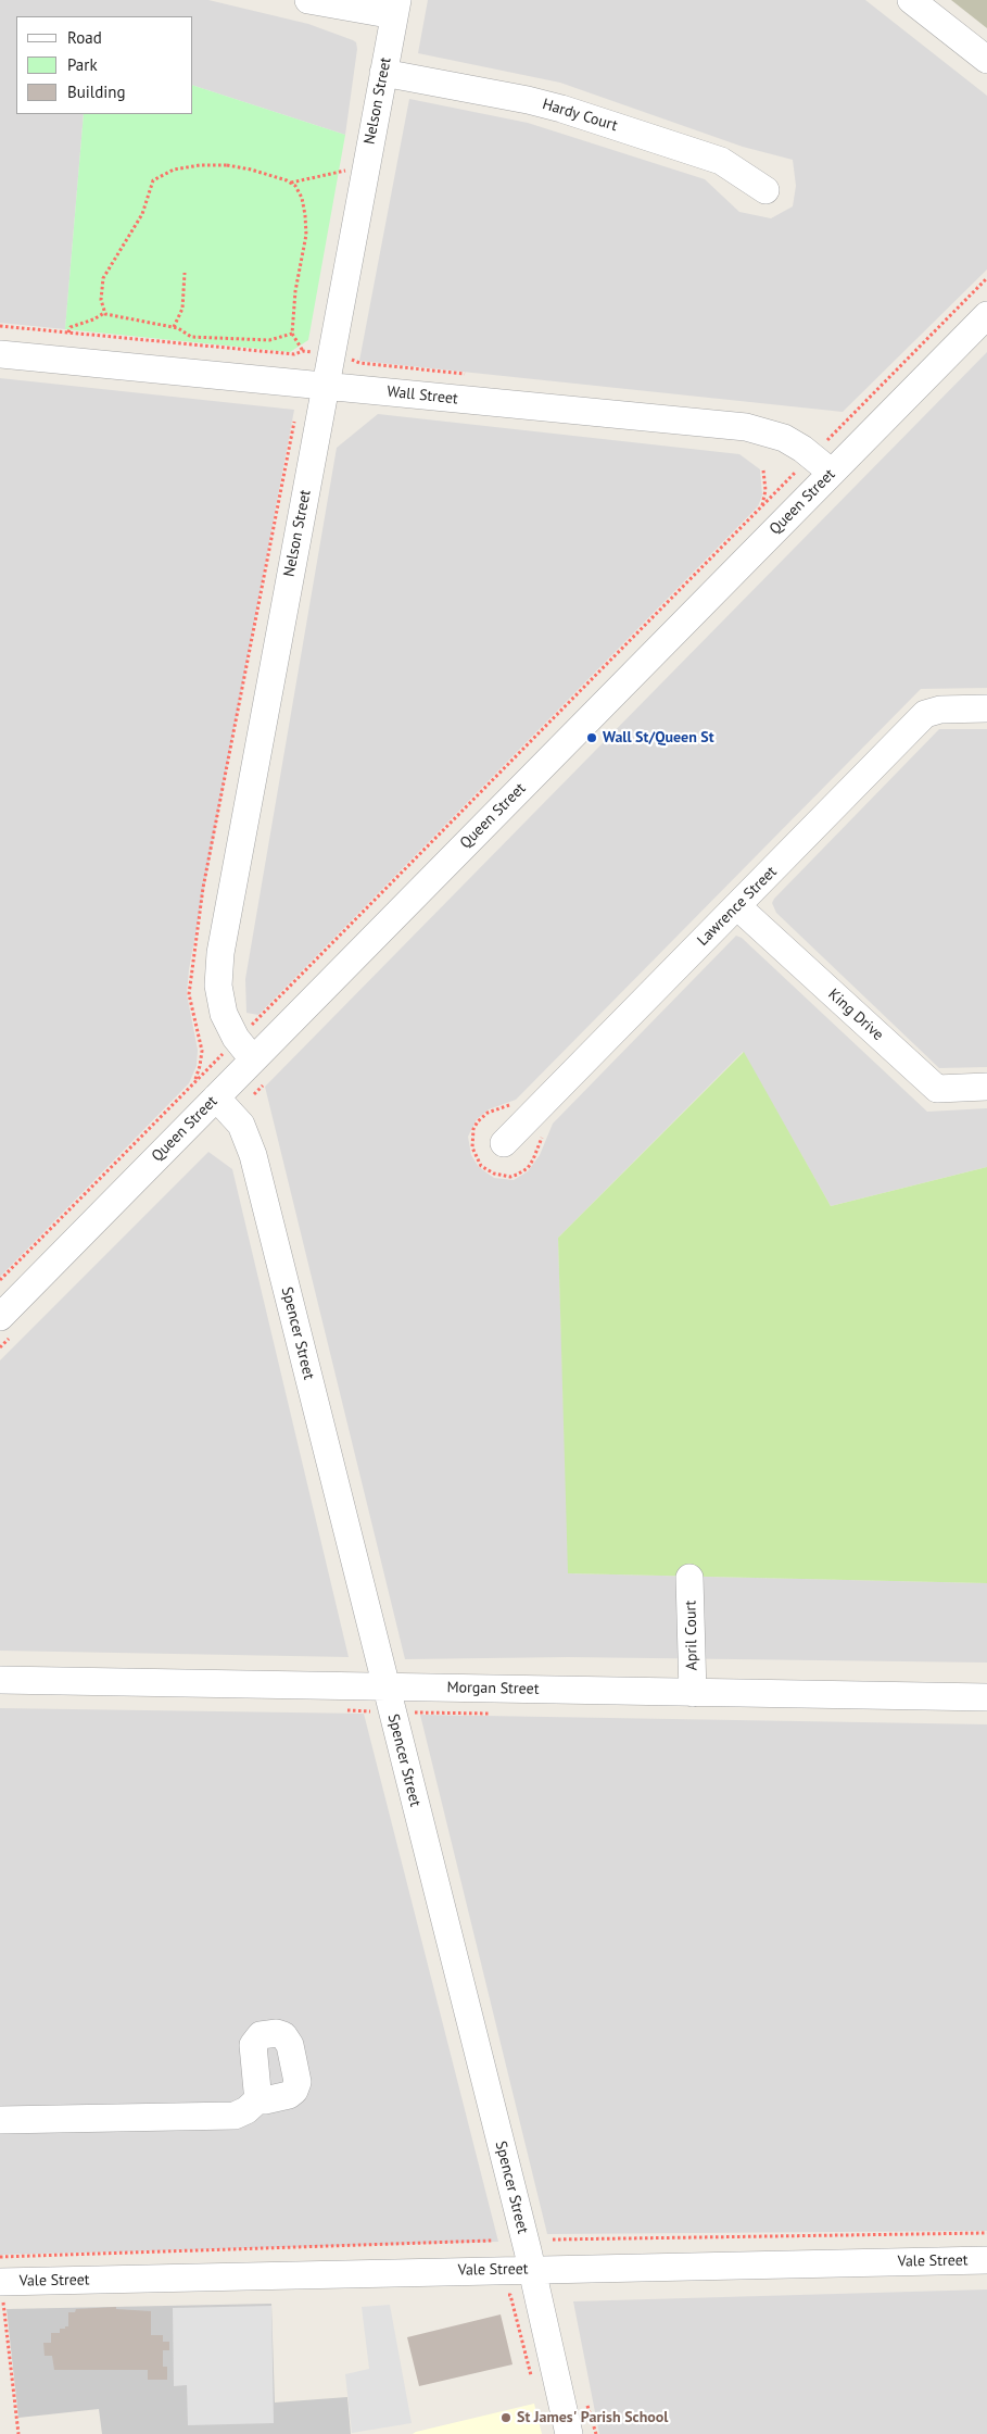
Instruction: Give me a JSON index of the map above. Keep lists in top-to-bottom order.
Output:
{
  "streets": {
    "street": [
      "Nelson Street",
      "Hardy Court",
      "Wall Street",
      "Queen Street",
      "Lawrence Street",
      "King Drive",
      "Spencer Street",
      "April Court",
      "Morgan Street",
      "Vale Street"
    ]
  },
  "crossings": [
    ["Nelson Street", "Hardy Court"],
    ["Nelson Street", "Wall Street"],
    ["Nelson Street", "Queen Street"],
    ["Wall Street", "Queen Street"],
    ["Queen Street", "Spencer Street"],
    ["Lawrence Street", "King Drive"],
    ["Spencer Street", "Morgan Street"],
    ["Spencer Street", "Vale Street"],
    ["April Court", "Morgan Street"]
  ],
  "places": ["Wall St/Queen St", "St James' Parish School"],
  "legend": ["Road", "Park", "Building"]
}
